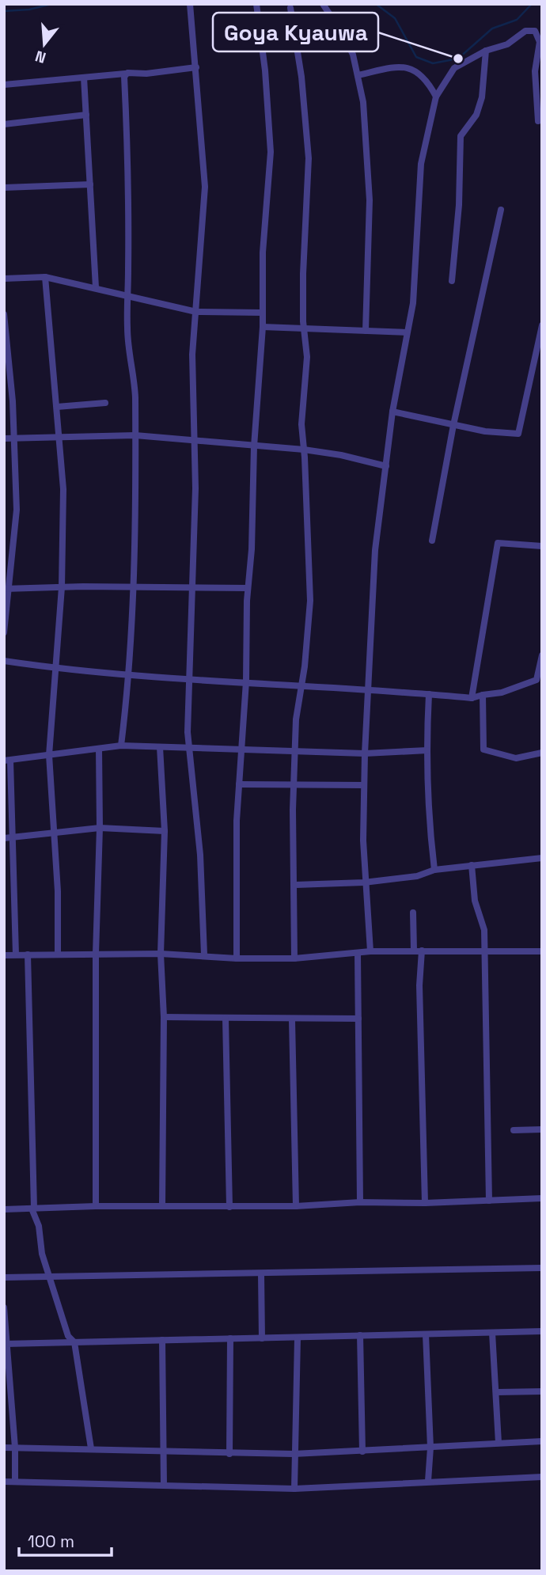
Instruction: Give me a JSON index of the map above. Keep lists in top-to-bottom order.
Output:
{
  "places": ["Goya Kyauwa"],
  "scale_bar": "100 m",
  "north": "bottom"
}
